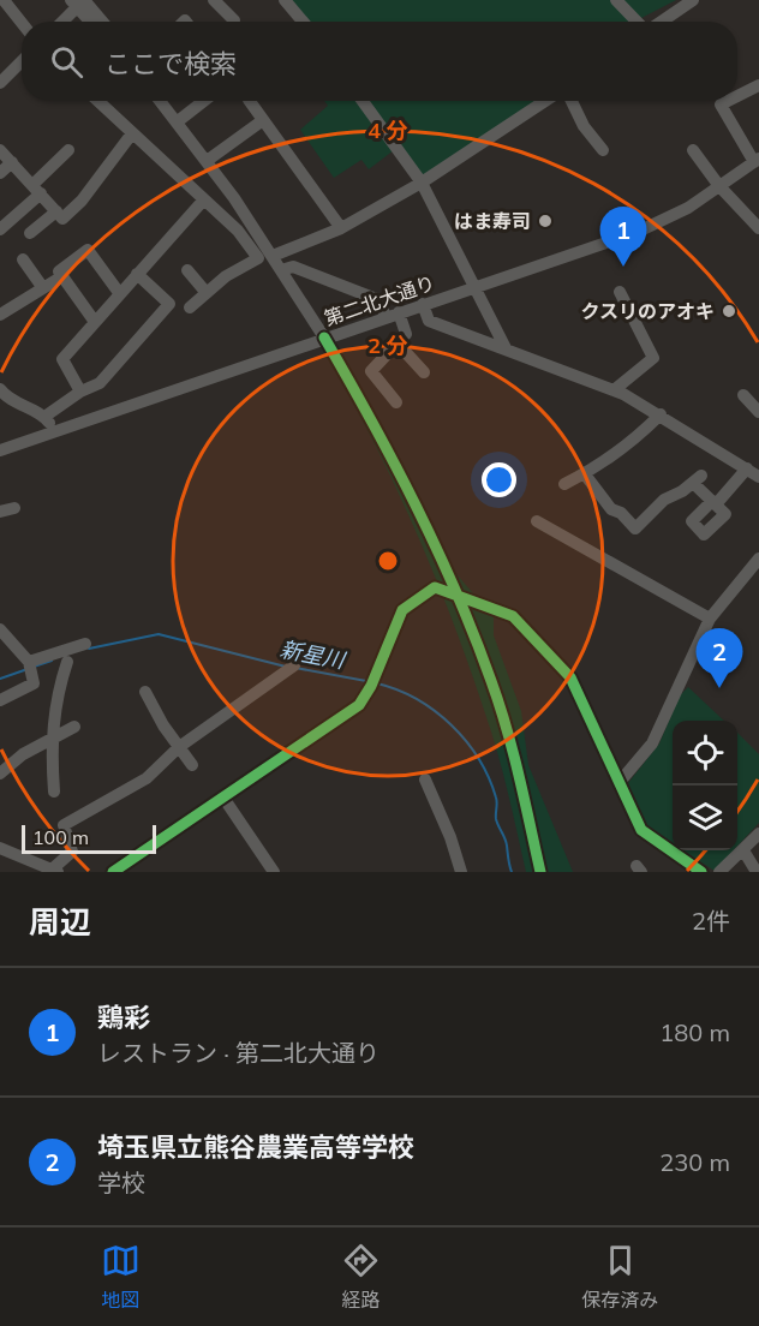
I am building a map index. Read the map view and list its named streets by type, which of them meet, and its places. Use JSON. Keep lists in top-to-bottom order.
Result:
{
  "streets": {
    "street": ["第二北大通り"]
  },
  "water": ["新星川"],
  "places": ["はま寿司", "クスリのアオキ"],
  "scale_bar": "100 m",
  "page": {
    "search": "ここで検索",
    "pins": ["1", "2"],
    "scale": "100 m",
    "heading": ["周辺", "2件"],
    "list": [
      {
        "mark": "1",
        "name": "鶏彩",
        "note": "レストラン · 第二北大通り",
        "value": "180 m"
      },
      {
        "mark": "2",
        "name": "埼玉県立熊谷農業高等学校",
        "note": "学校",
        "value": "230 m"
      }
    ],
    "nav": ["地図", "経路", "保存済み"]
  },
  "rings": ["4 分", "2 分"]
}
